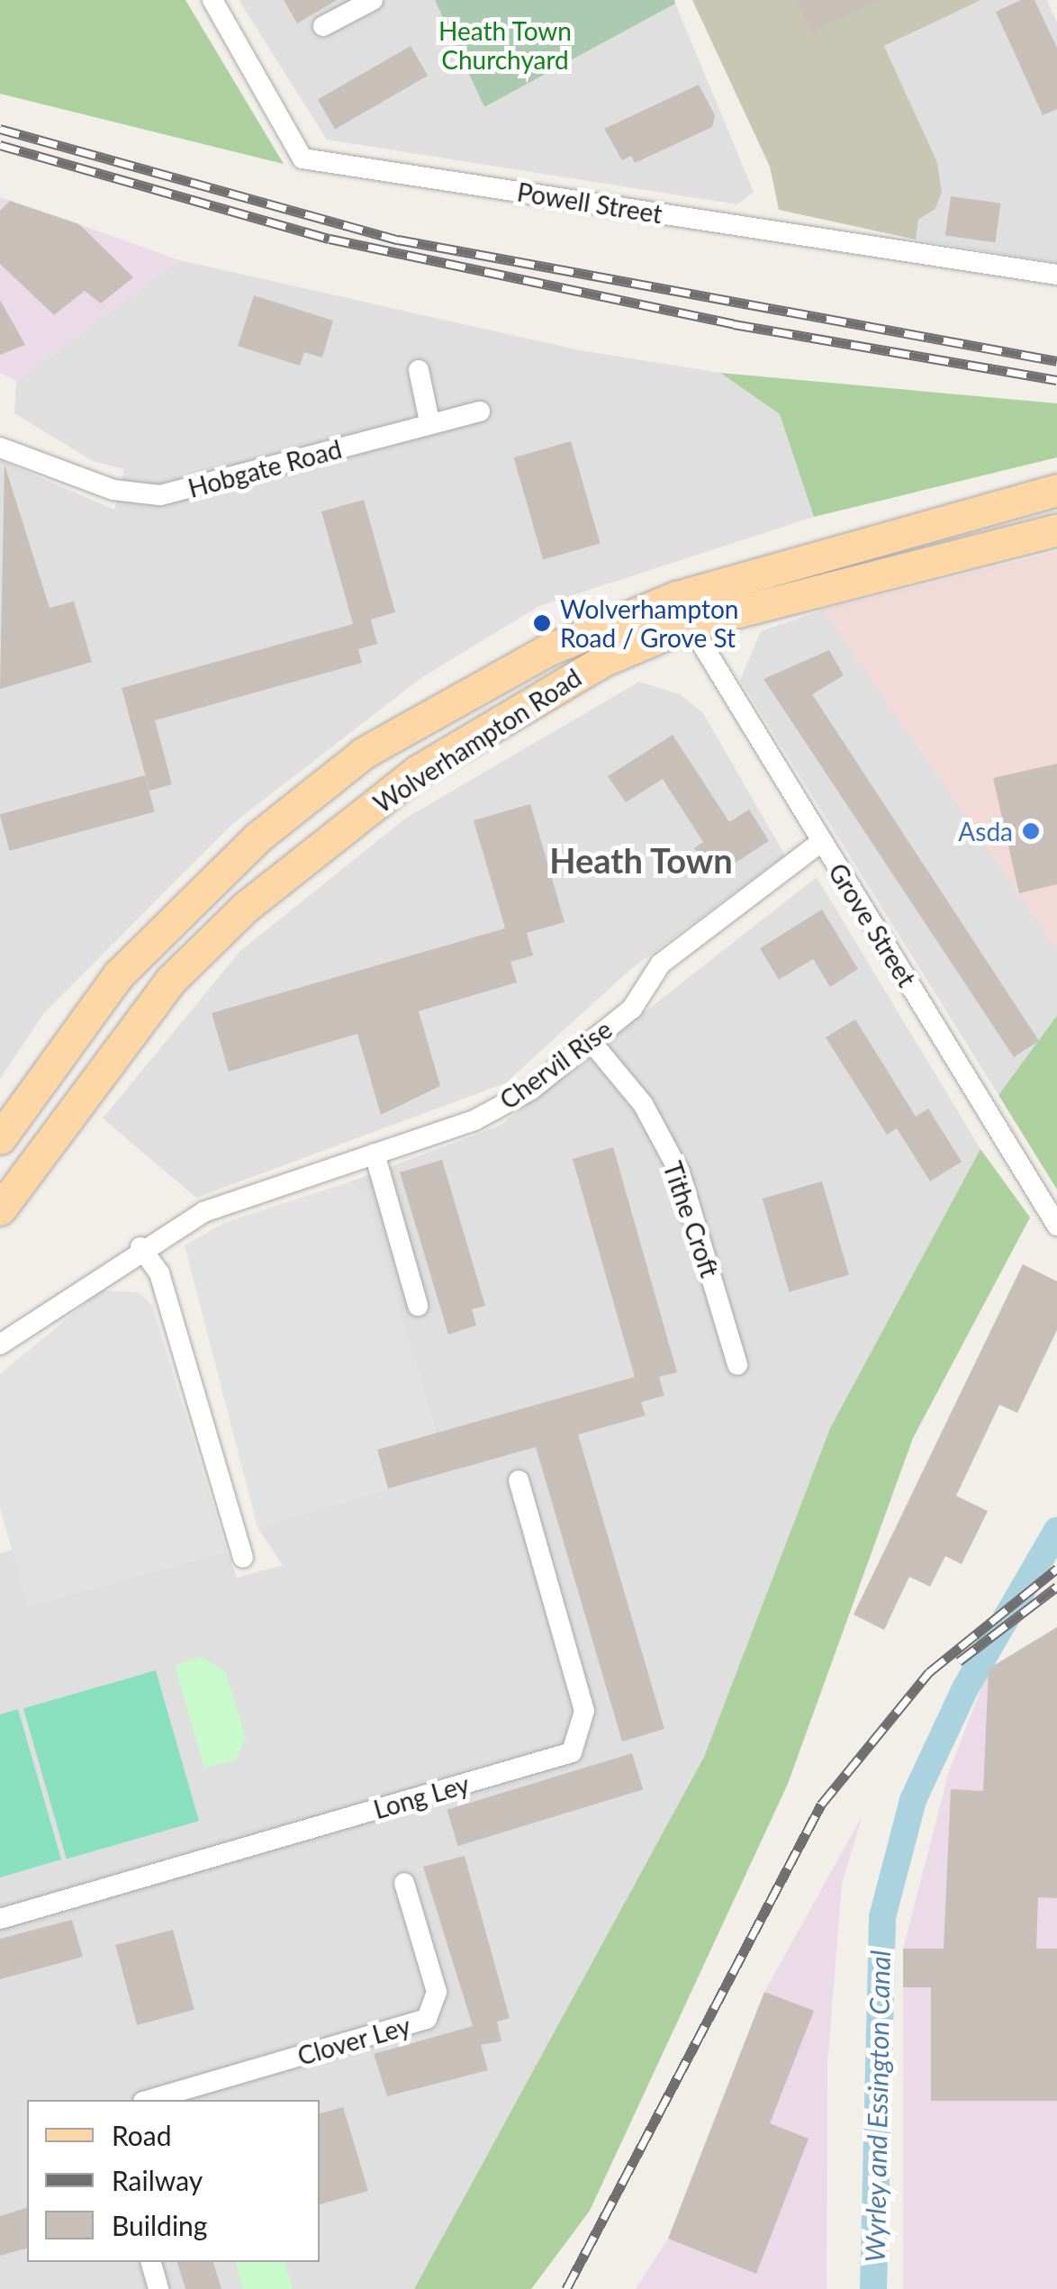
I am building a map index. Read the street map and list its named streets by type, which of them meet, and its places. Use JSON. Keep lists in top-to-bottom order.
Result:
{
  "streets": {
    "main road": ["Wolverhampton Road"],
    "street": [
      "Powell Street",
      "Hobgate Road",
      "Grove Street",
      "Chervil Rise",
      "Tithe Croft",
      "Long Ley",
      "Clover Ley"
    ]
  },
  "crossings": [
    ["Wolverhampton Road", "Grove Street"],
    ["Grove Street", "Chervil Rise"],
    ["Chervil Rise", "Tithe Croft"]
  ],
  "districts": ["Heath Town"],
  "water": ["Wyrley and Essington Canal"],
  "parks": ["Heath Town Churchyard"],
  "places": ["Wolverhampton Road / Grove St", "Asda"],
  "legend": ["Road", "Railway", "Building"]
}
